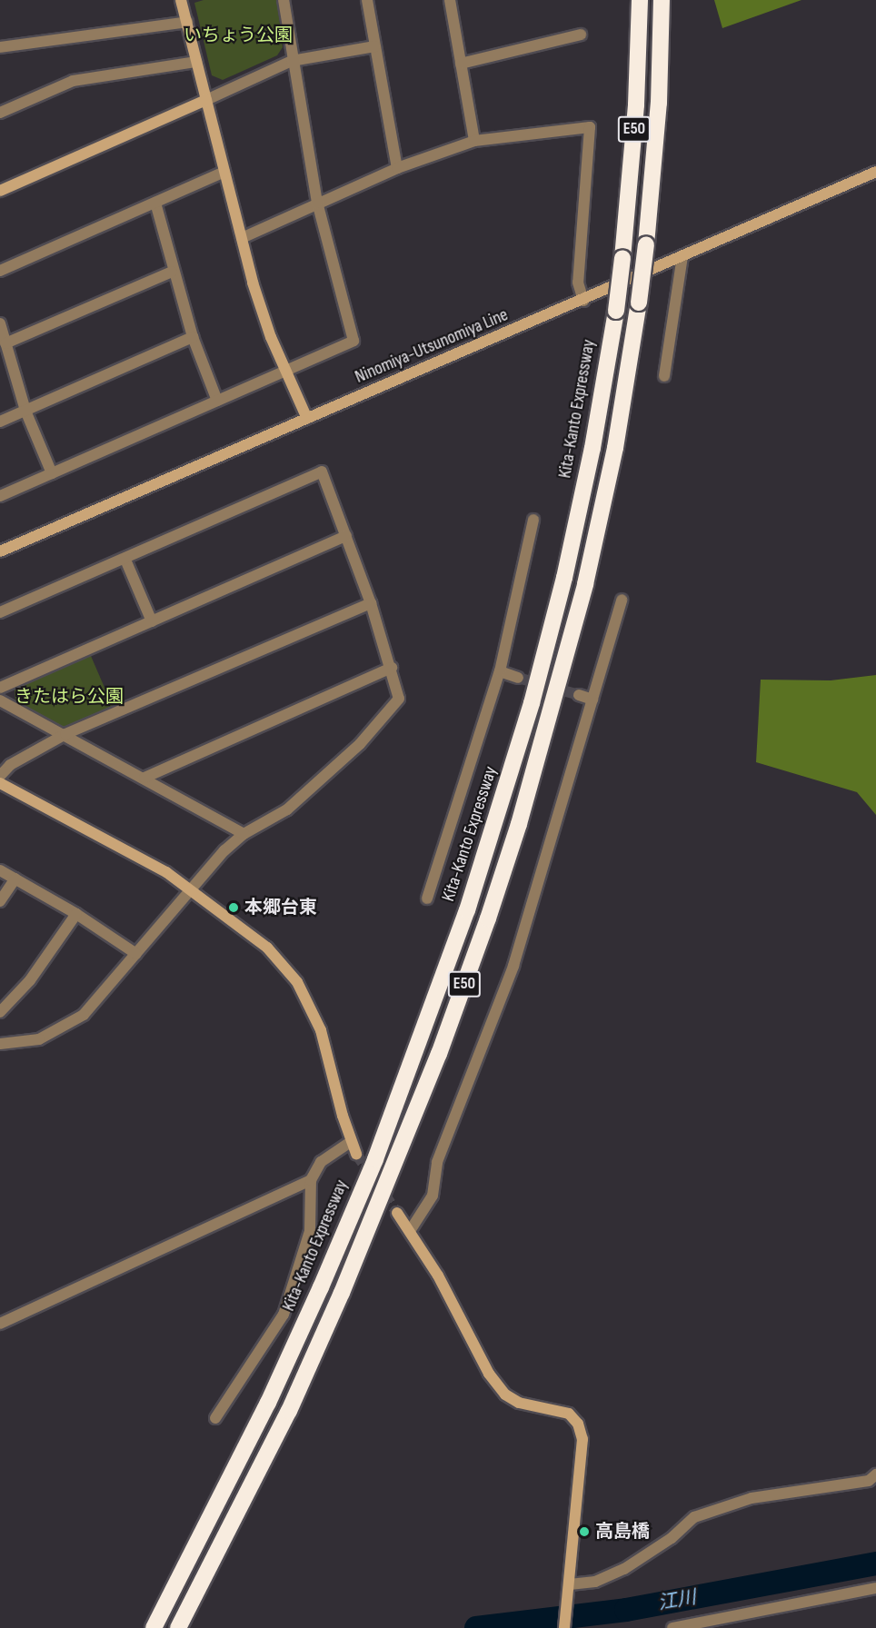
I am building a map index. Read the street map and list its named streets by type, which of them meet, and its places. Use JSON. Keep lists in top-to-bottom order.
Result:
{
  "streets": {
    "highway": ["E50", "Kita-Kanto Expressway"],
    "street": ["Ninomiya-Utsunomiya Line"]
  },
  "water": ["江川"],
  "parks": ["いちょう公園", "きたはら公園"],
  "places": ["本郷台東", "高島橋"]
}
